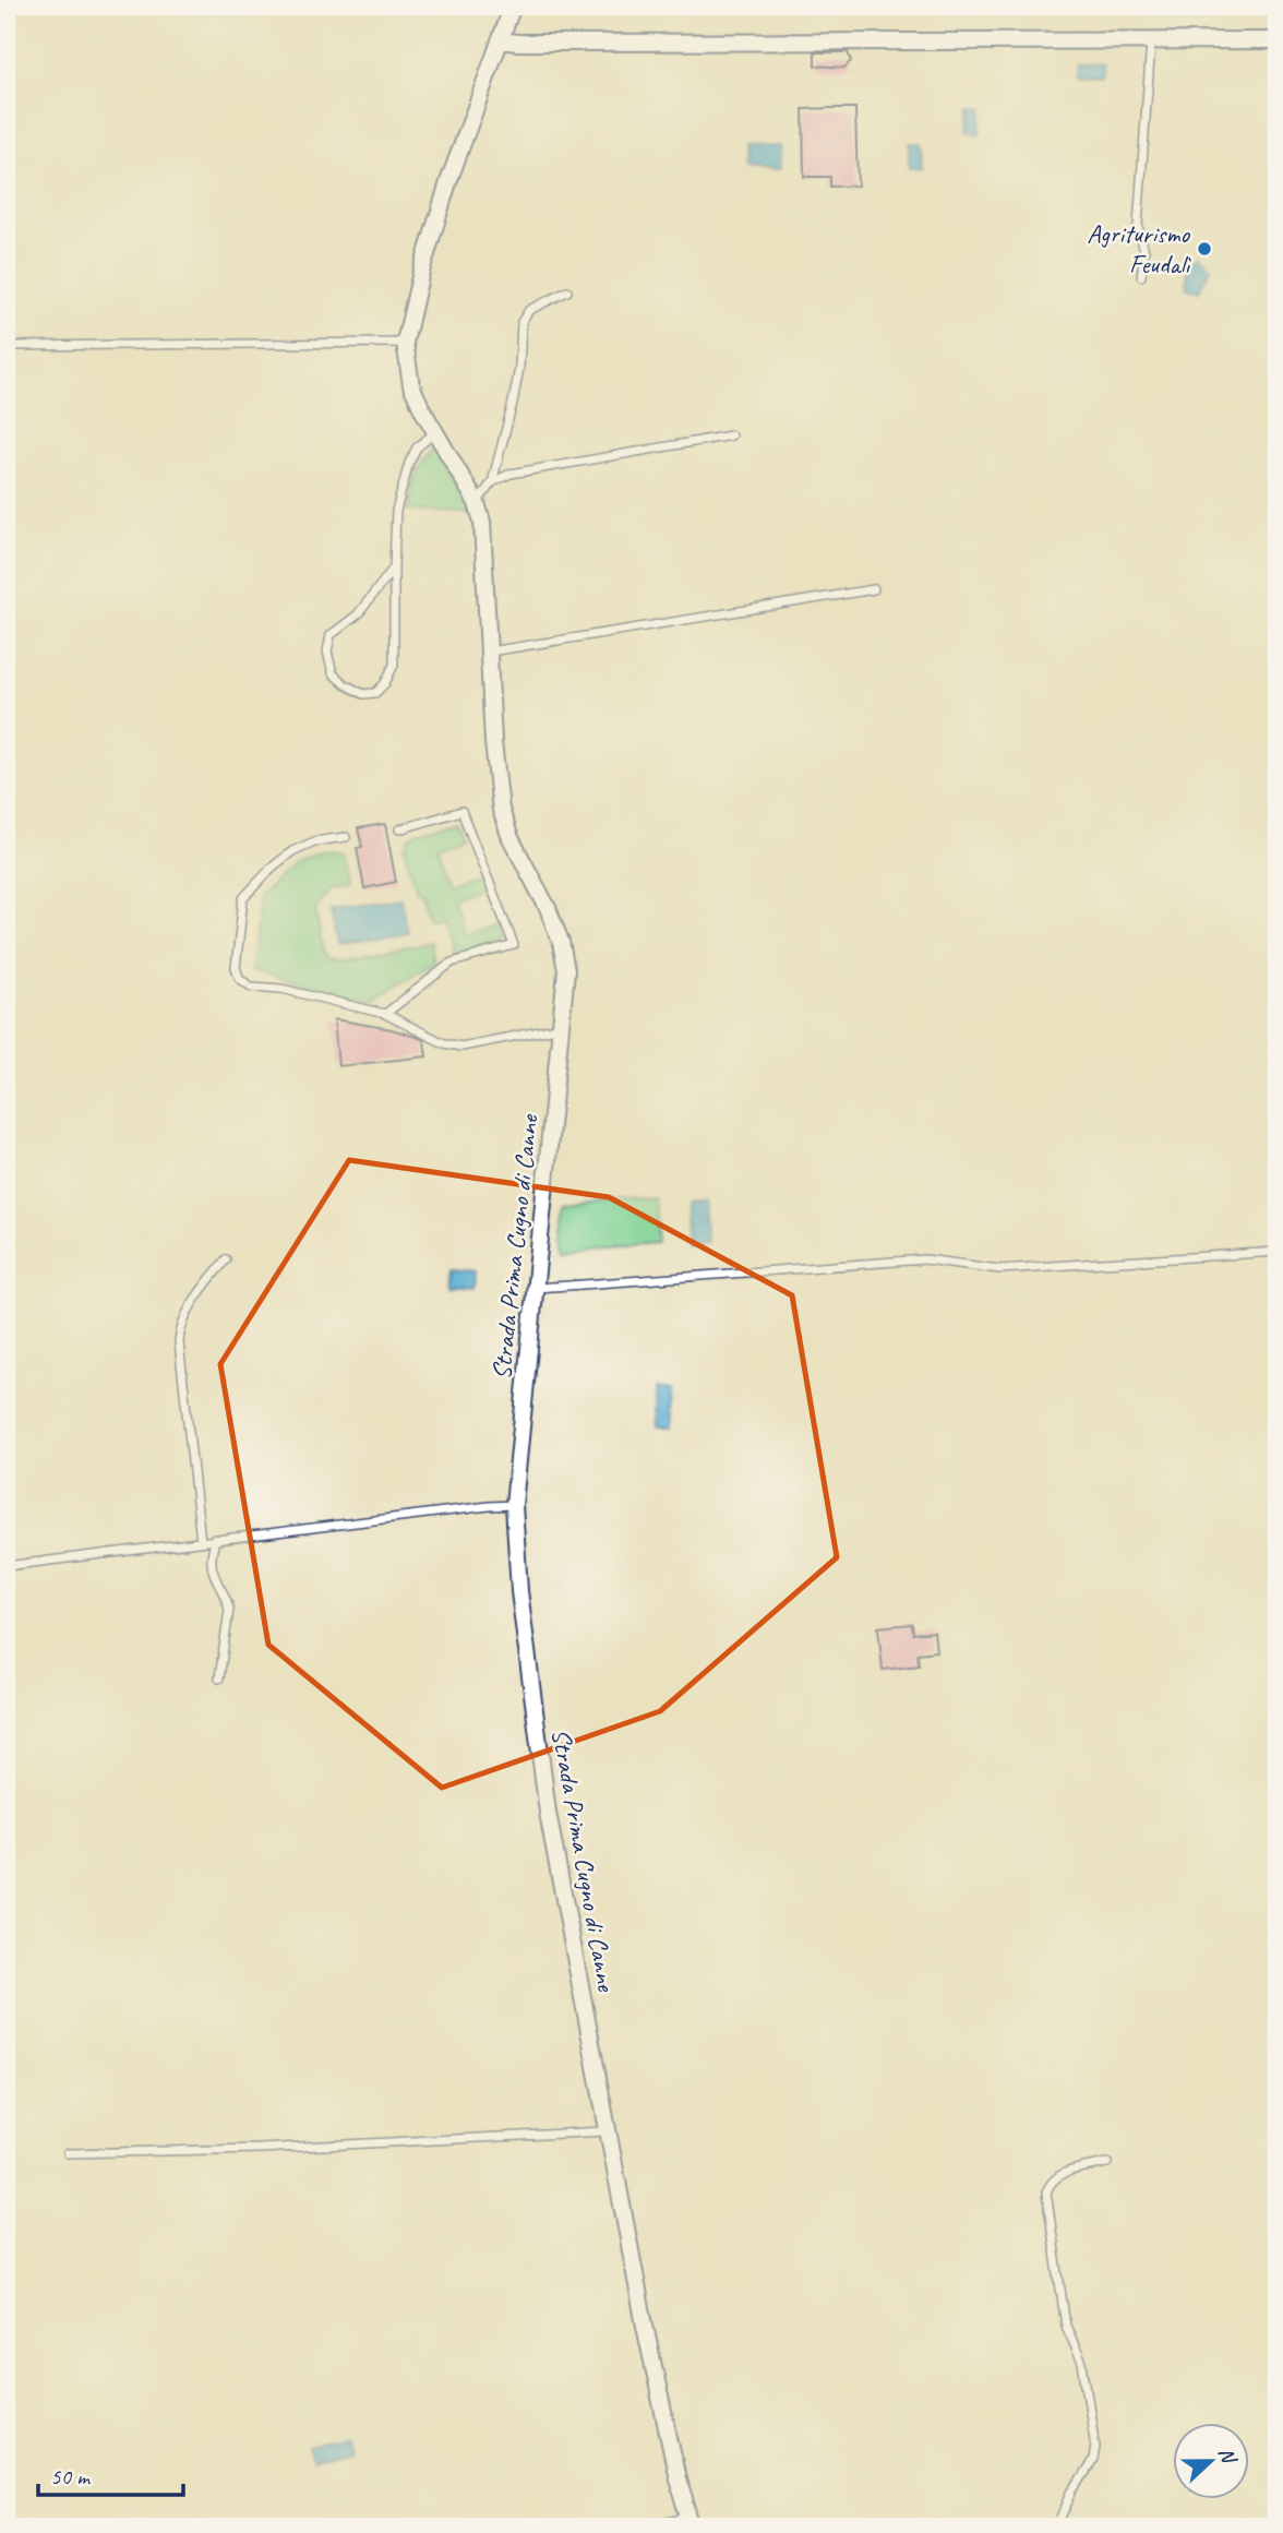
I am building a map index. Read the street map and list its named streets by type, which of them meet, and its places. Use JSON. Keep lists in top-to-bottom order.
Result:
{
  "streets": {
    "street": ["Strada Prima Cugno di Canne"]
  },
  "places": ["Agriturismo Feudalì"],
  "scale_bar": "50 m",
  "north": "right"
}
